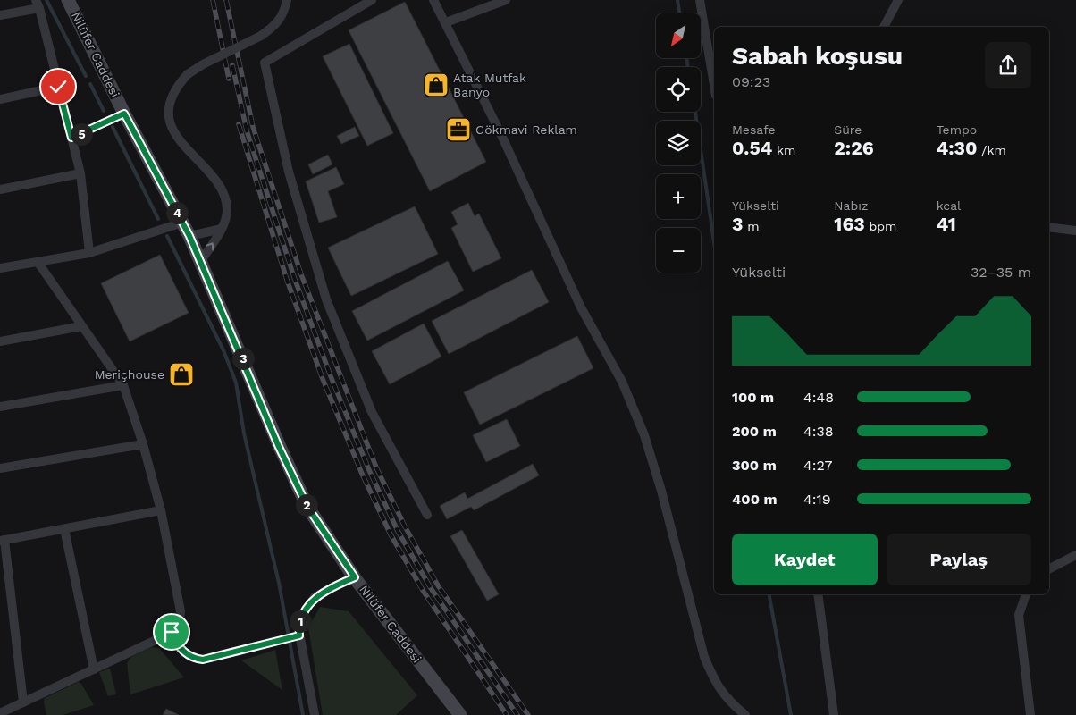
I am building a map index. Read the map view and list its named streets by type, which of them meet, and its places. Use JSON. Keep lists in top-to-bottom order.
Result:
{
  "streets": {
    "main road": ["Nilüfer Caddesi"]
  },
  "places": {
    "shop": ["Atak Mutfak Banyo", "Meriçhouse"],
    "office": ["Gökmavi Reklam"]
  },
  "north": "bottom left",
  "page": {
    "map_buttons": ["+", "−"],
    "heading": ["Sabah koşusu", "09:23"],
    "stats": [
      ["Mesafe", "0.54 km"],
      ["Süre", "2:26"],
      ["Tempo", "4:30 /km"],
      ["Yükselti", "3 m"],
      ["Nabız", "163 bpm"],
      ["kcal", "41"]
    ],
    "pins": [
      "5",
      "4",
      "3",
      "2",
      "1"
    ],
    "chart": ["Yükselti", "32–35 m"],
    "list": [
      {
        "name": "100 m",
        "note": "4:48"
      },
      {
        "name": "200 m",
        "note": "4:38"
      },
      {
        "name": "300 m",
        "note": "4:27"
      },
      {
        "name": "400 m",
        "note": "4:19"
      }
    ],
    "buttons": ["Kaydet", "Paylaş"]
  }
}
